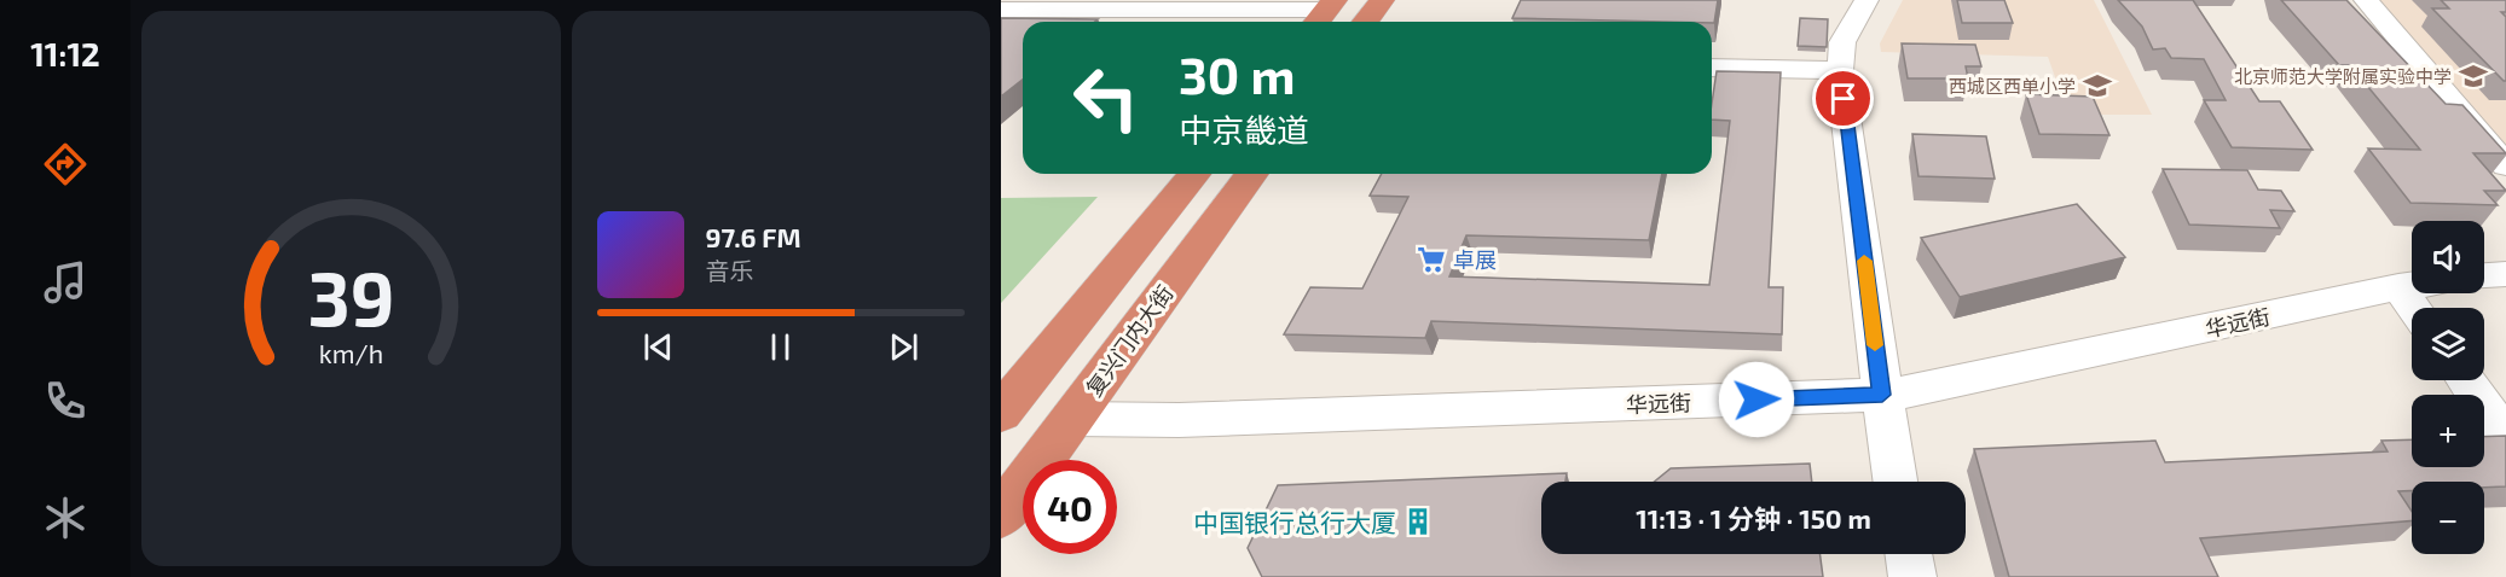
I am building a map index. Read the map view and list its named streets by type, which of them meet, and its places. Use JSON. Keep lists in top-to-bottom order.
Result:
{
  "streets": {
    "highway": ["复兴门内大街"],
    "street": ["华远街"]
  },
  "crossings": [
    ["华远街", "复兴门内大街"]
  ],
  "places": {
    "school or university": ["北京师范大学附属实验中学", "西城区西单小学"],
    "supermarket": ["卓展"],
    "building": ["中国银行总行大厦"]
  },
  "page": {
    "tabs": "11:12",
    "turn": ["30 m", "中京畿道"],
    "song": ["97.6 FM", "音乐"],
    "map_buttons": ["+", "−"],
    "limit": "40",
    "trip": "11:13 · 1 分钟 · 150 m",
    "gauge": ["39", "km/h"]
  }
}
